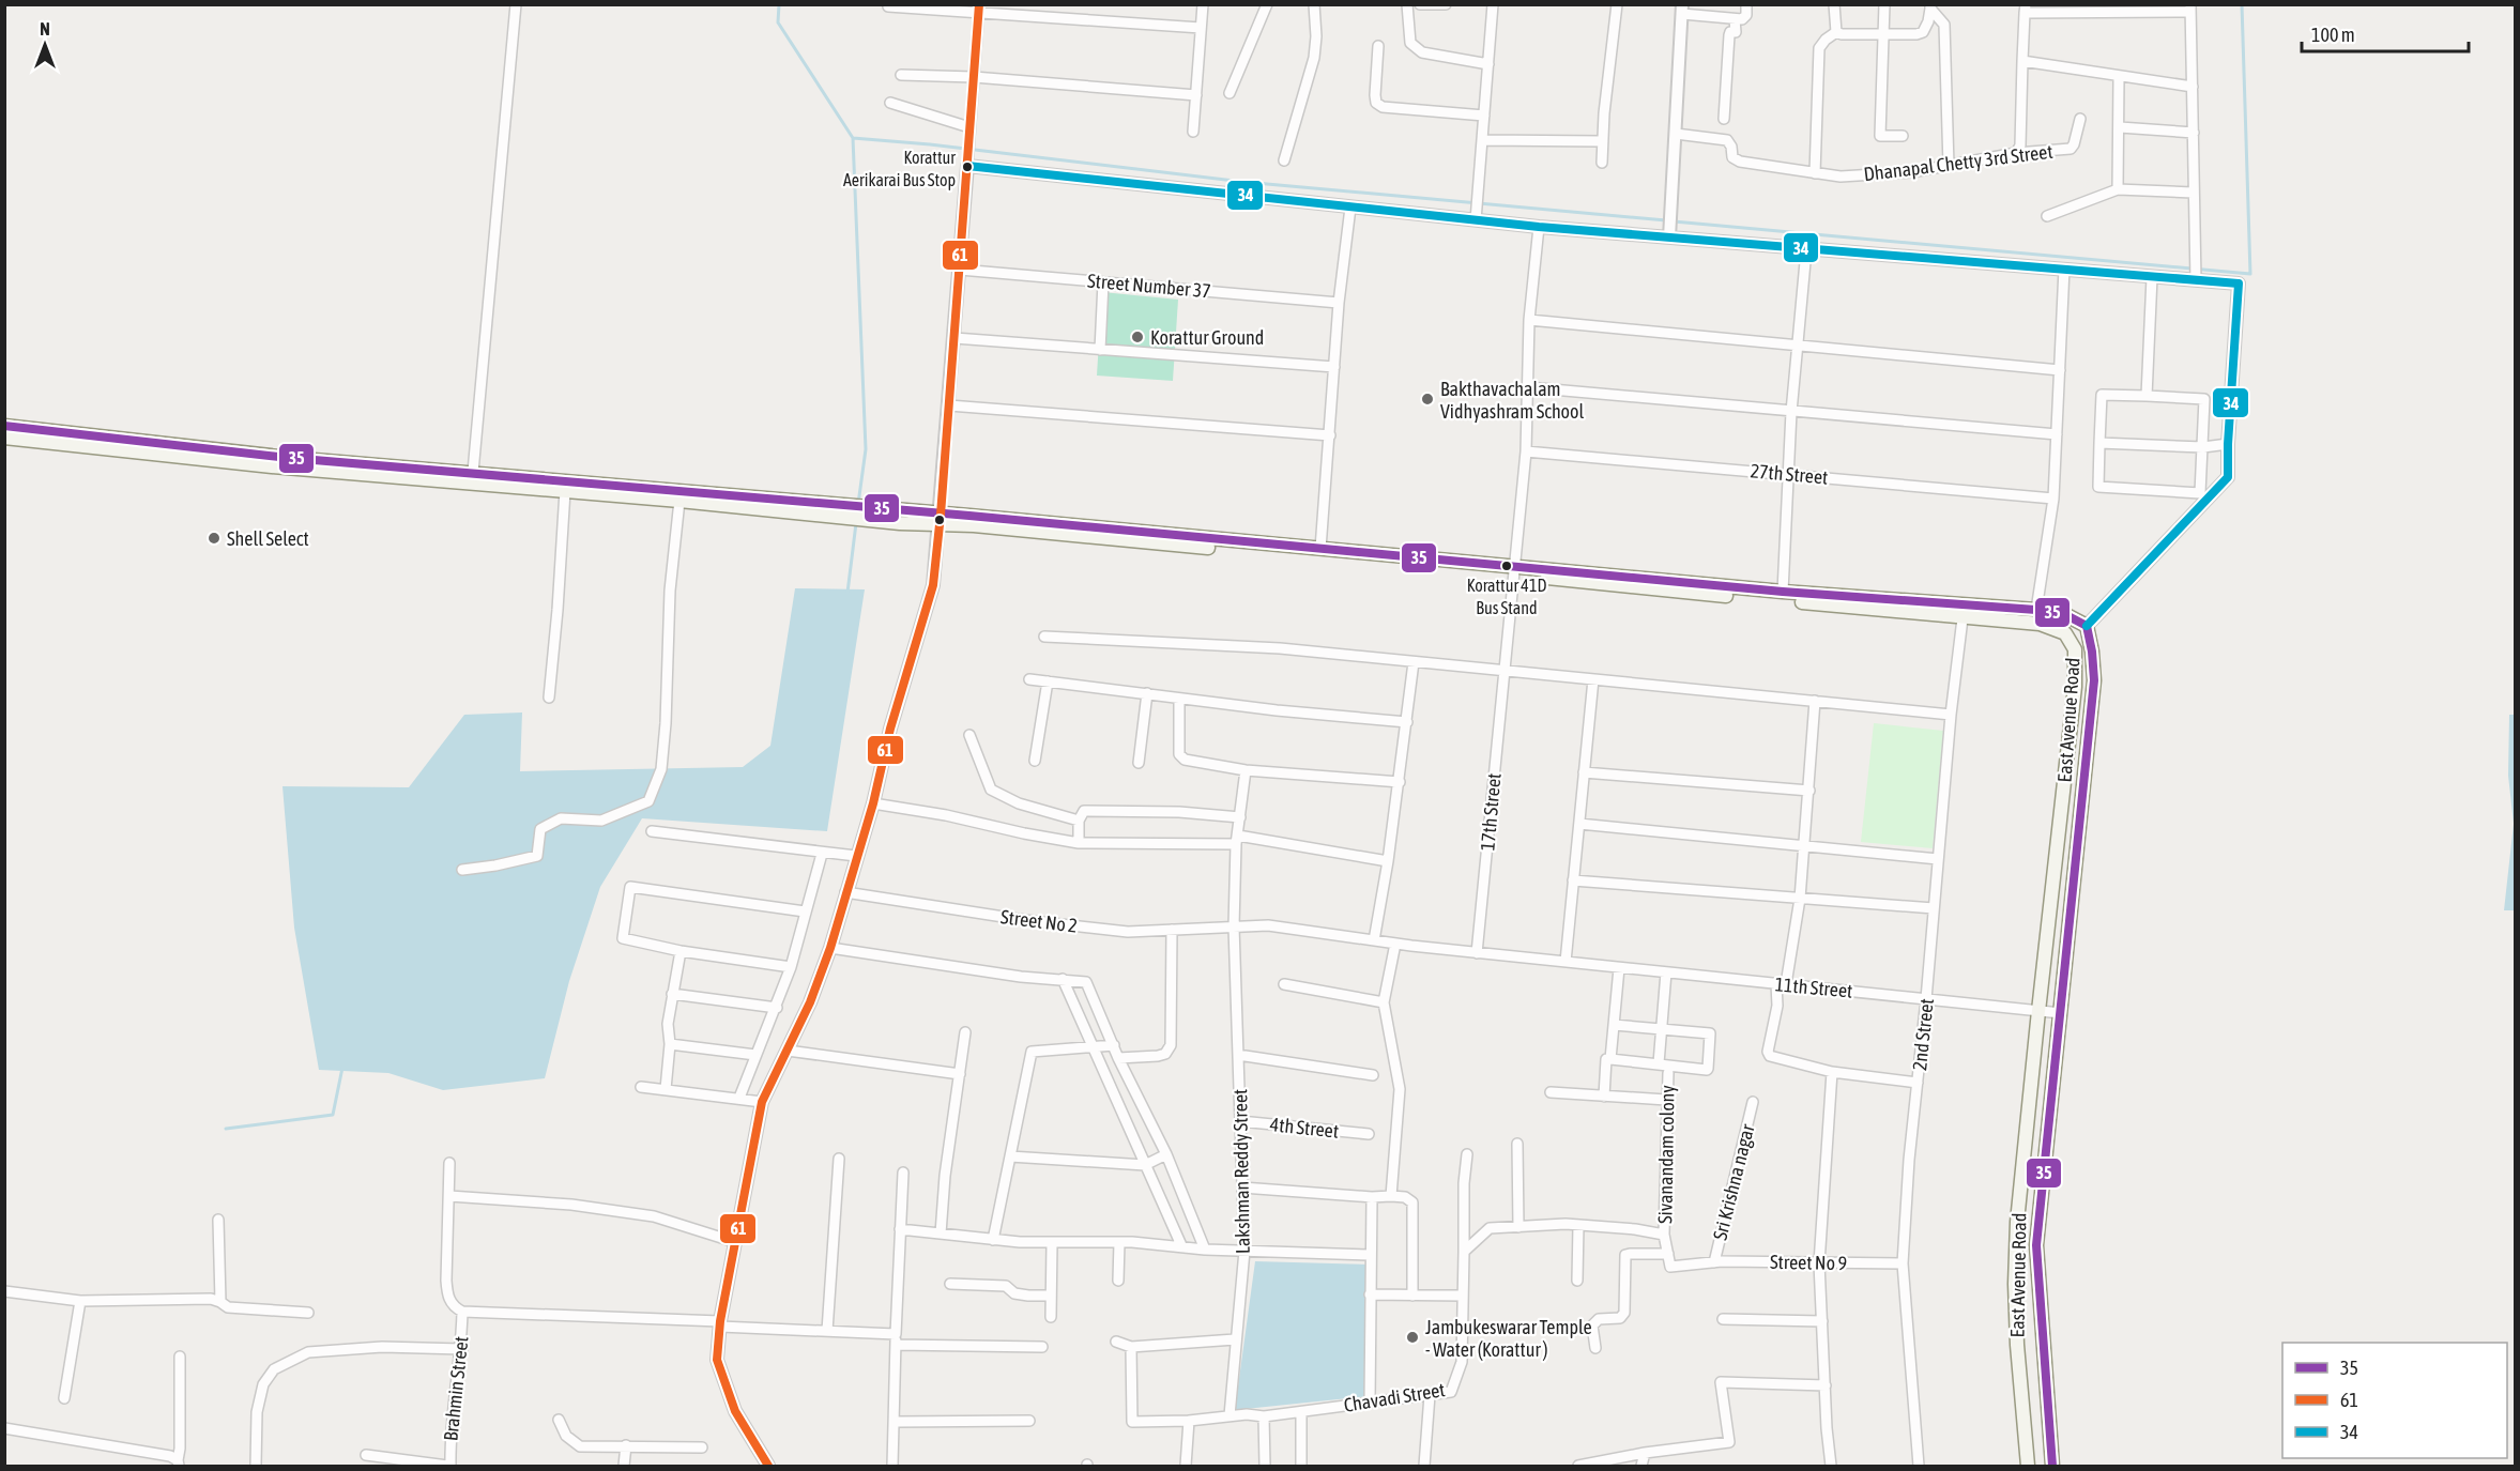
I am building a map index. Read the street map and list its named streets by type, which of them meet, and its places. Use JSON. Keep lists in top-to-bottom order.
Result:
{
  "streets": {
    "main road": ["East Avenue Road"],
    "street": [
      "Dhanapal Chetty 3rd Street",
      "Street Number 37",
      "27th Street",
      "17th Street",
      "Street No 2",
      "11th Street",
      "2nd Street",
      "4th Street",
      "Sivanandam colony",
      "Lakshman Reddy Street",
      "Sri Krishna nagar",
      "Street No 9",
      "Brahmin Street",
      "Chavadi Street"
    ]
  },
  "crossings": [
    ["27th Street", "17th Street"],
    ["East Avenue Road", "17th Street"],
    ["East Avenue Road", "11th Street"],
    ["East Avenue Road", "2nd Street"],
    ["17th Street", "11th Street"],
    ["Street No 2", "11th Street"],
    ["Street No 2", "Lakshman Reddy Street"],
    ["11th Street", "2nd Street"],
    ["2nd Street", "Street No 9"],
    ["4th Street", "Lakshman Reddy Street"],
    ["Sivanandam colony", "Street No 9"],
    ["Lakshman Reddy Street", "Chavadi Street"],
    ["Sri Krishna nagar", "Street No 9"]
  ],
  "places": [
    "Korattur Aerikarai Bus Stop",
    "Korattur Ground",
    "Bakthavachalam Vidhyashram School",
    "Shell Select",
    "Korattur 41D Bus Stand",
    "Jambukeswarar Temple - Water (Korattur )"
  ],
  "lines": ["transit line 61", "transit line 34", "transit line 35"],
  "legend": ["35", "61", "34"],
  "scale_bar": "100 m",
  "north": "top"
}
